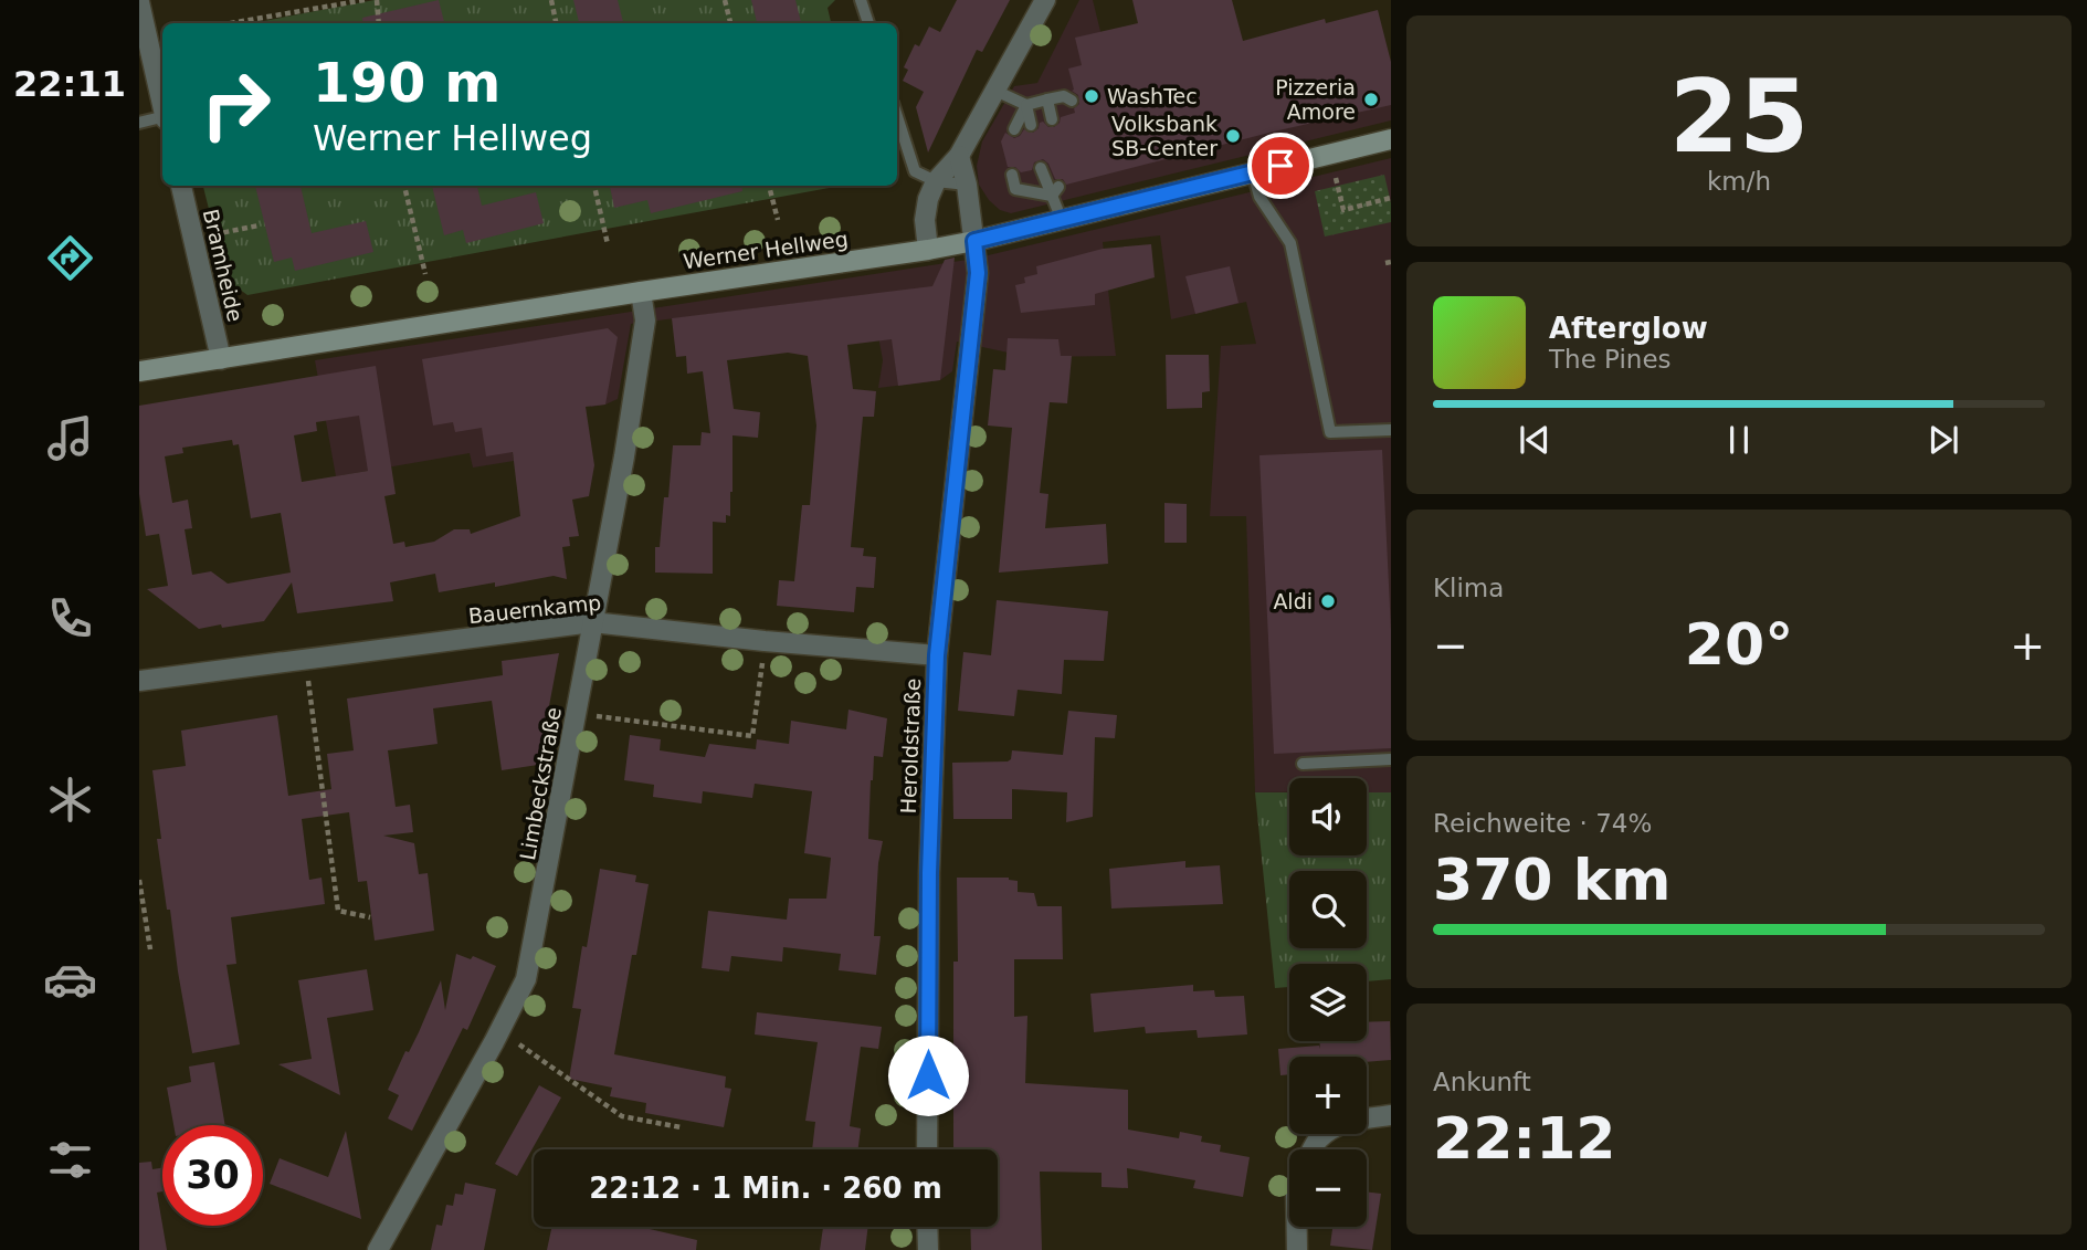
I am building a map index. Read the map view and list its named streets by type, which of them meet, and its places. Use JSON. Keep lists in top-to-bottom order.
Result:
{
  "streets": {
    "main road": ["Werner Hellweg"],
    "street": [
      "Bramheide",
      "Bauernkamp",
      "Heroldstraße",
      "Limbeckstraße"
    ]
  },
  "crossings": [
    ["Werner Hellweg", "Bramheide"],
    ["Werner Hellweg", "Heroldstraße"],
    ["Werner Hellweg", "Limbeckstraße"],
    ["Bauernkamp", "Heroldstraße"],
    ["Bauernkamp", "Limbeckstraße"]
  ],
  "places": [
    "WashTec",
    "Pizzeria Amore",
    "Volksbank SB-Center",
    "Aldi"
  ],
  "page": {
    "tabs": "22:11",
    "tile": [
      ["25", "km/h"],
      "Klima",
      ["Reichweite · 74%", "370 km"],
      ["Ankunft", "22:12"]
    ],
    "turn": ["190 m", "Werner Hellweg"],
    "song": ["Afterglow", "The Pines"],
    "heat": ["−", "20°", "+"],
    "map_buttons": ["+", "−"],
    "limit": "30",
    "trip": "22:12 · 1 Min. · 260 m"
  }
}
